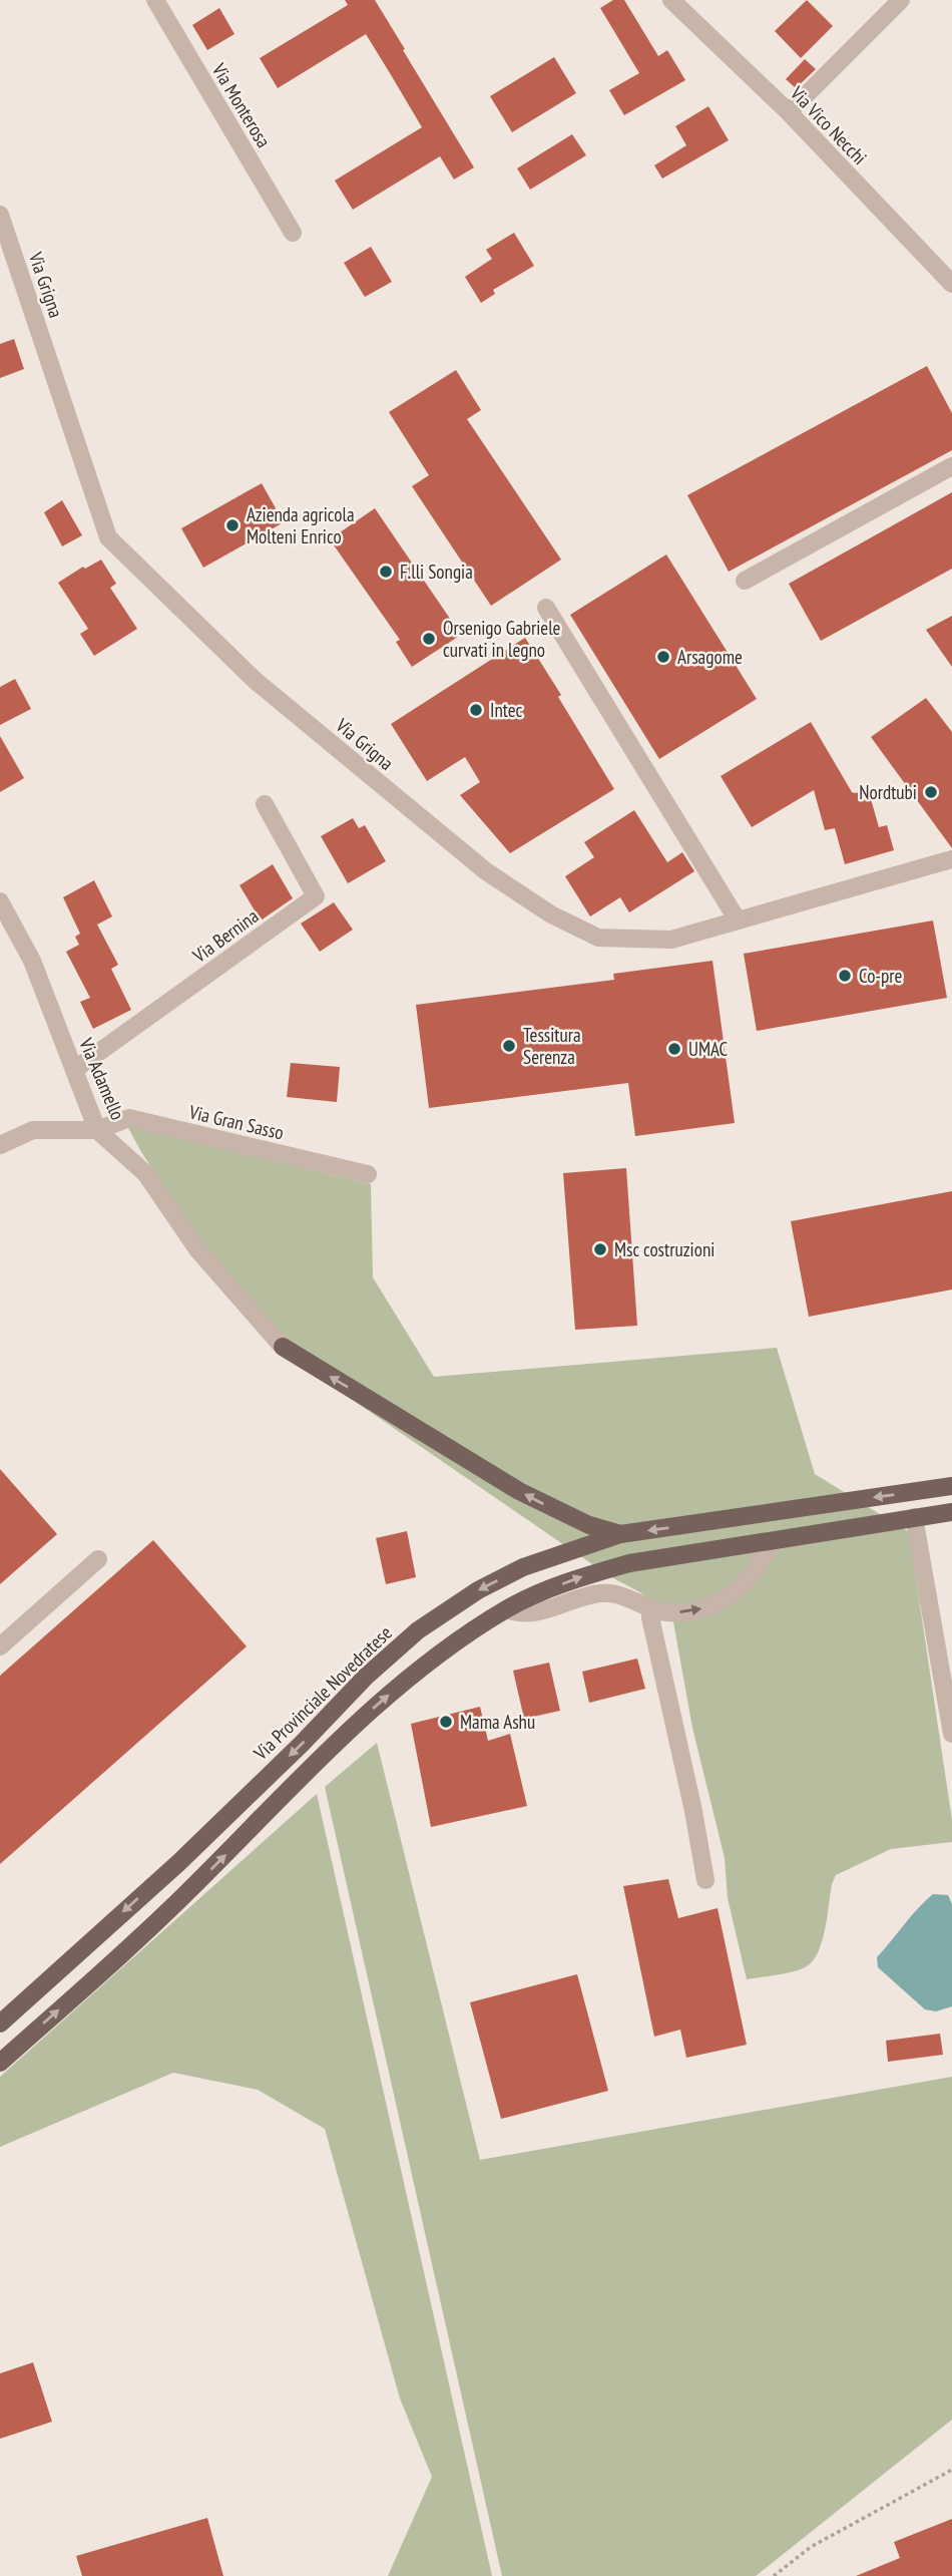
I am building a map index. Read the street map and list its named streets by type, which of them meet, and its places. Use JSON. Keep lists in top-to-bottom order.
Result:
{
  "streets": {
    "main road": ["Via Provinciale Novedratese"],
    "street": [
      "Via Monterosa",
      "Via Vico Necchi",
      "Via Grigna",
      "Via Bernina",
      "Via Adamello",
      "Via Gran Sasso"
    ]
  },
  "crossings": [
    ["Via Bernina", "Via Adamello"],
    ["Via Adamello", "Via Gran Sasso"]
  ],
  "places": [
    "Azienda agricola Molteni Enrico",
    "F.lli Songia",
    "Orsenigo Gabriele curvati in legno",
    "Arsagome",
    "Intec",
    "Nordtubi",
    "Co-pre",
    "Tessitura Serenza",
    "UMAC",
    "Msc costruzioni",
    "Mama Ashu"
  ]
}
